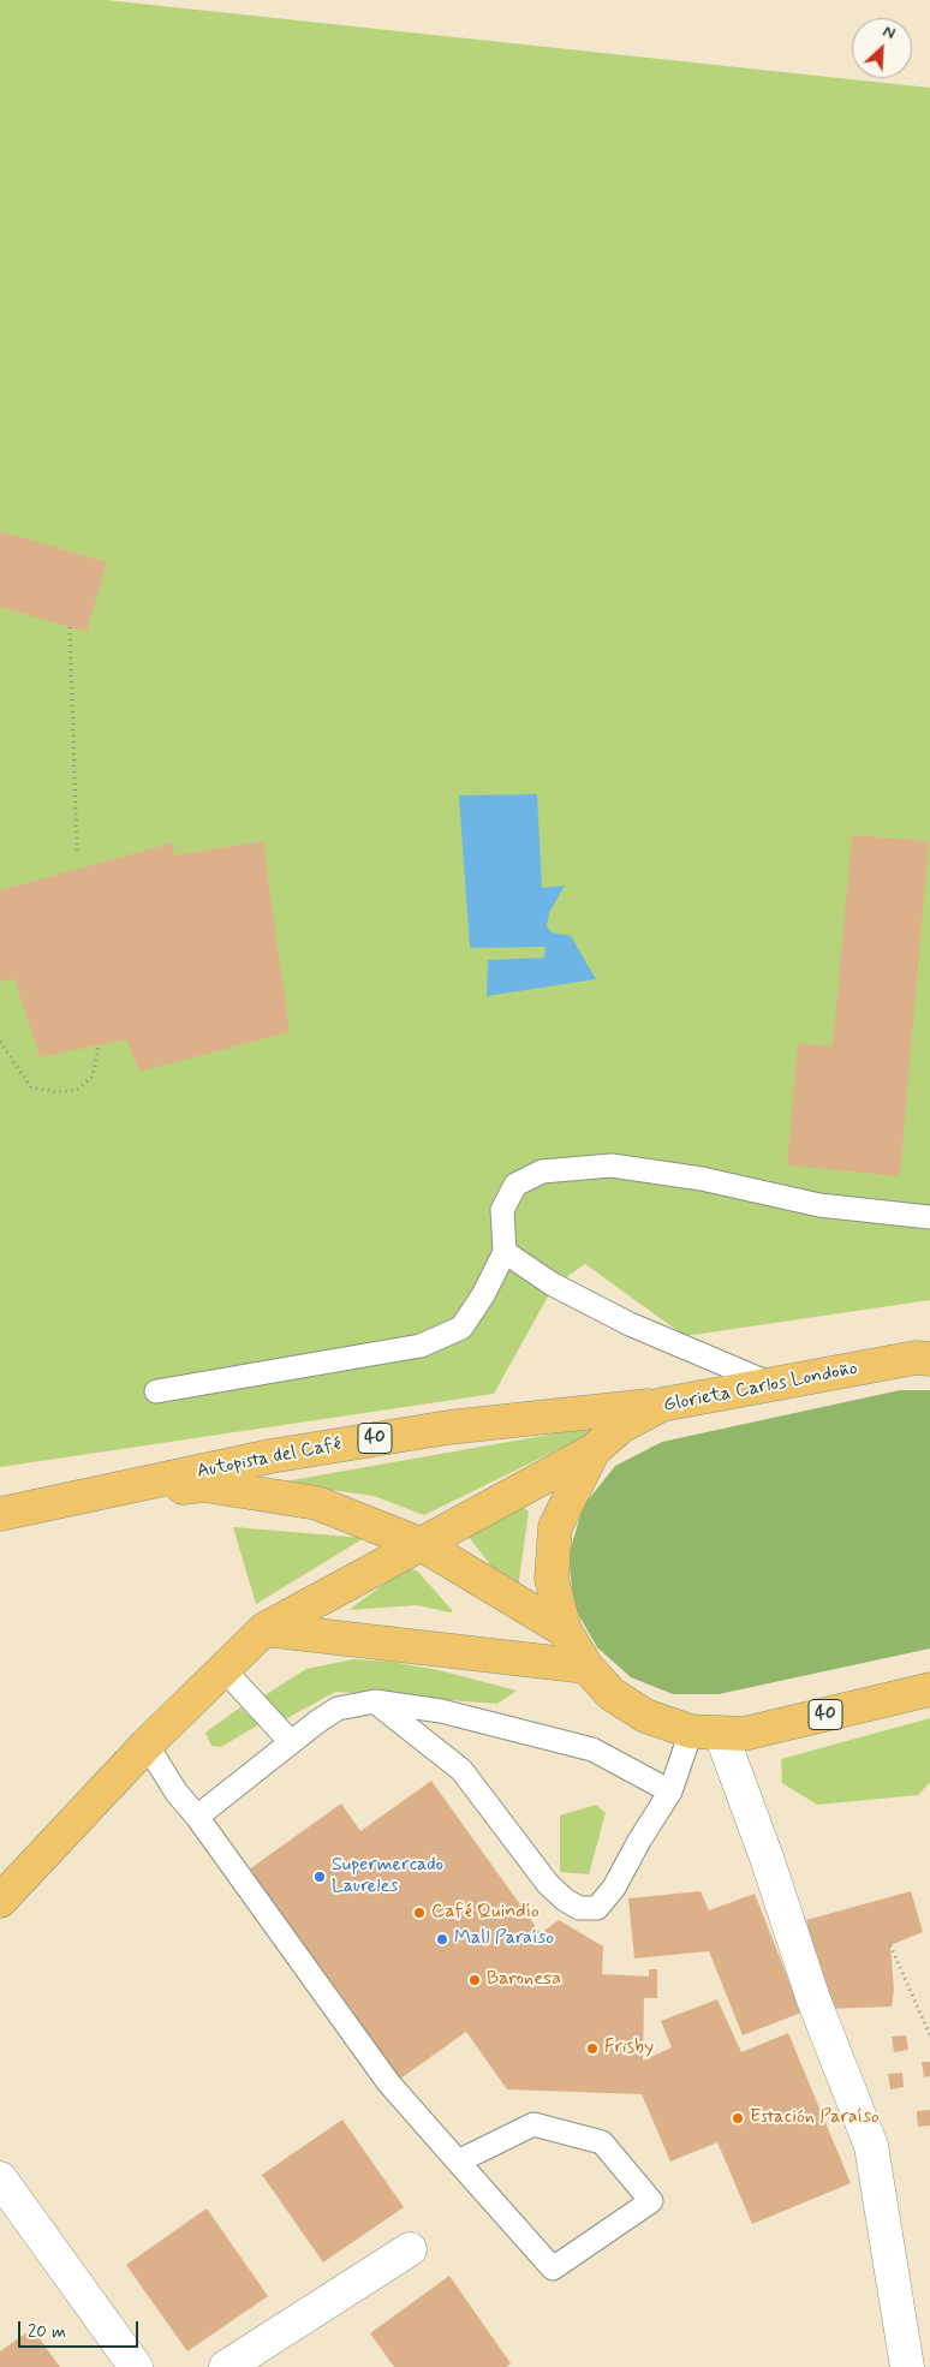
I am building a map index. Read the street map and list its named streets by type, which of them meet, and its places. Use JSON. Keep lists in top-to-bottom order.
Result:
{
  "streets": {
    "main road": ["Glorieta Carlos Londoño", "40", "Autopista del Café"]
  },
  "crossings": [
    ["Glorieta Carlos Londoño", "Autopista del Café"]
  ],
  "places": [
    "Supermercado Laureles",
    "Café Quindío",
    "Mall Paraíso",
    "Baronesa",
    "Frisby",
    "Estación Paraíso"
  ],
  "scale_bar": "20 m",
  "north": "top right"
}
